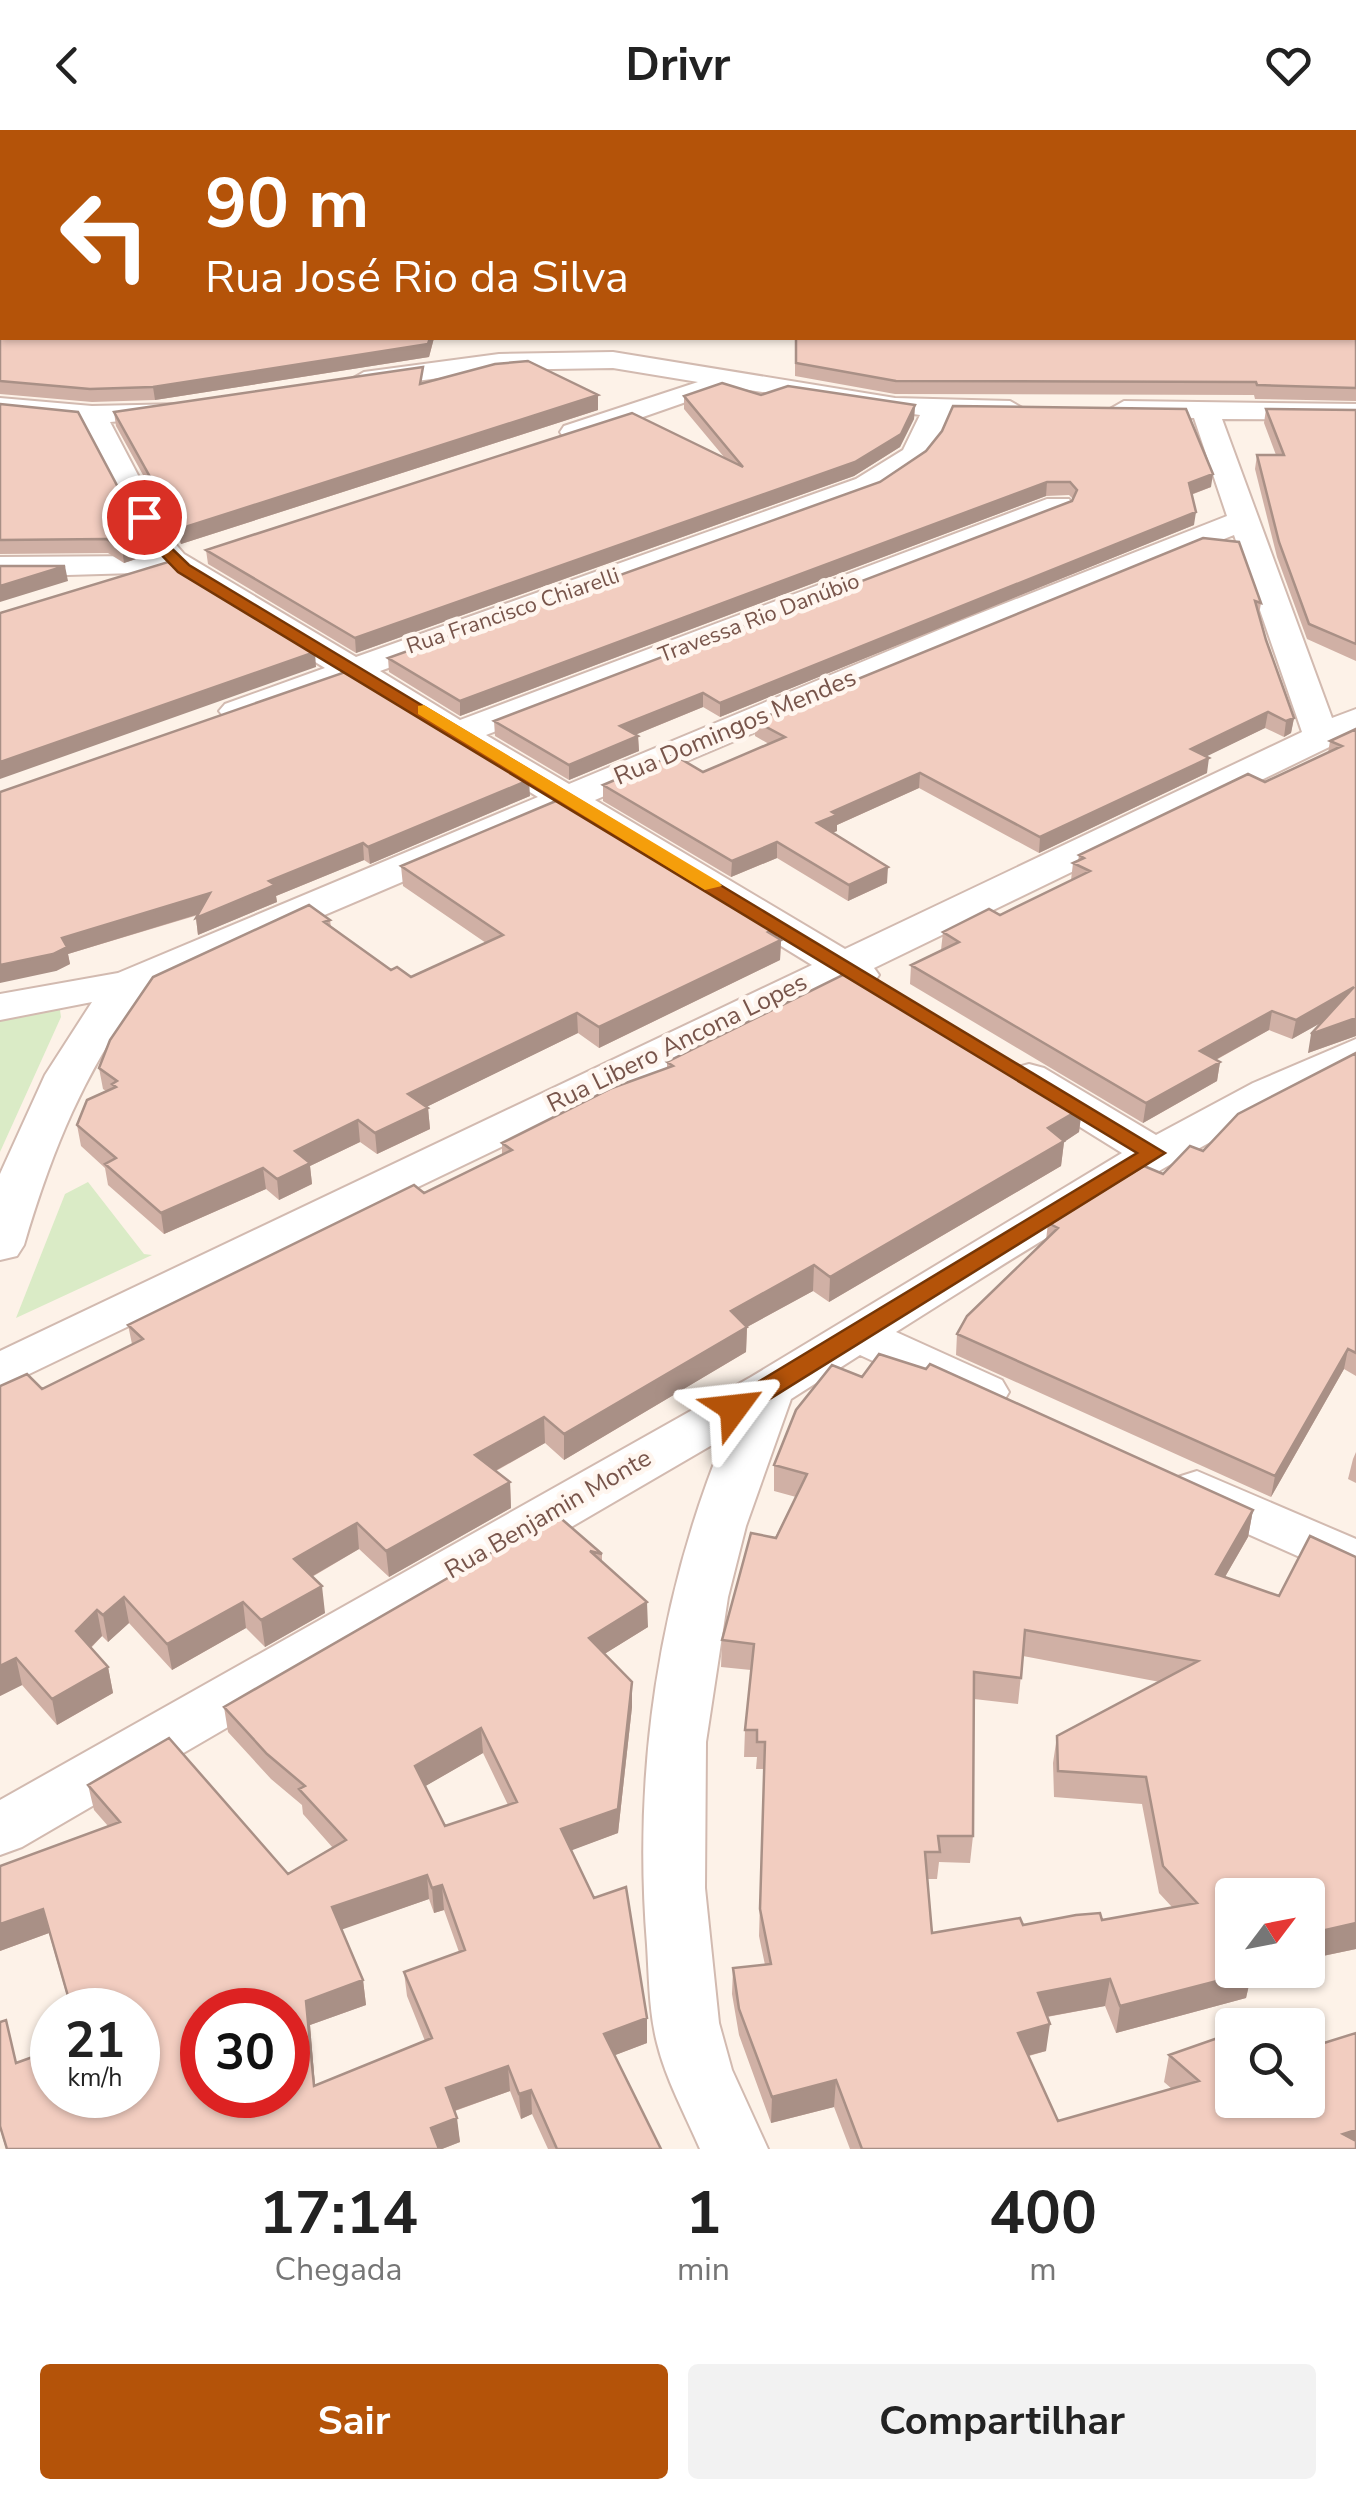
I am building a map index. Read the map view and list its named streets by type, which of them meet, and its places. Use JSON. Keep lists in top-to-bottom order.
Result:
{
  "streets": {
    "street": [
      "Rua Francisco Chiarelli",
      "Travessa Rio Danúbio",
      "Rua Domingos Mendes",
      "Rua Libero Ancona Lopes",
      "Rua Benjamin Monte"
    ]
  },
  "north": "top right",
  "page": {
    "header": "Drivr",
    "turn": ["90 m", "Rua José Rio da Silva"],
    "speed": "21 km/h",
    "limit": "30",
    "eta": [
      "17:14",
      "Chegada",
      "1",
      "min",
      "400",
      "m"
    ],
    "buttons": ["Sair", "Compartilhar"]
  }
}
